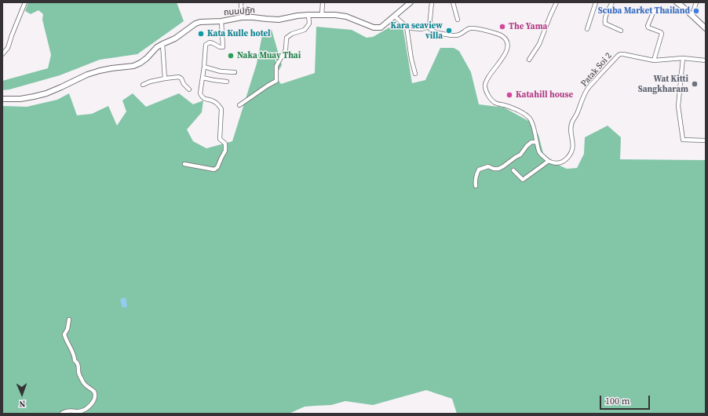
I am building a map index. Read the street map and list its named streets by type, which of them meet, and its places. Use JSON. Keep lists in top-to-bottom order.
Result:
{
  "streets": {
    "main road": ["ถนนปฏัก"],
    "street": ["Patak Soi 2"]
  },
  "places": [
    "Scuba Market Thailand",
    "The Yama",
    "Kara seaview villa",
    "Kata Kulle hotel",
    "Naka Muay Thai",
    "Wat Kitti Sangkharam",
    "Katahill house"
  ],
  "scale_bar": "100 m",
  "north": "bottom"
}
